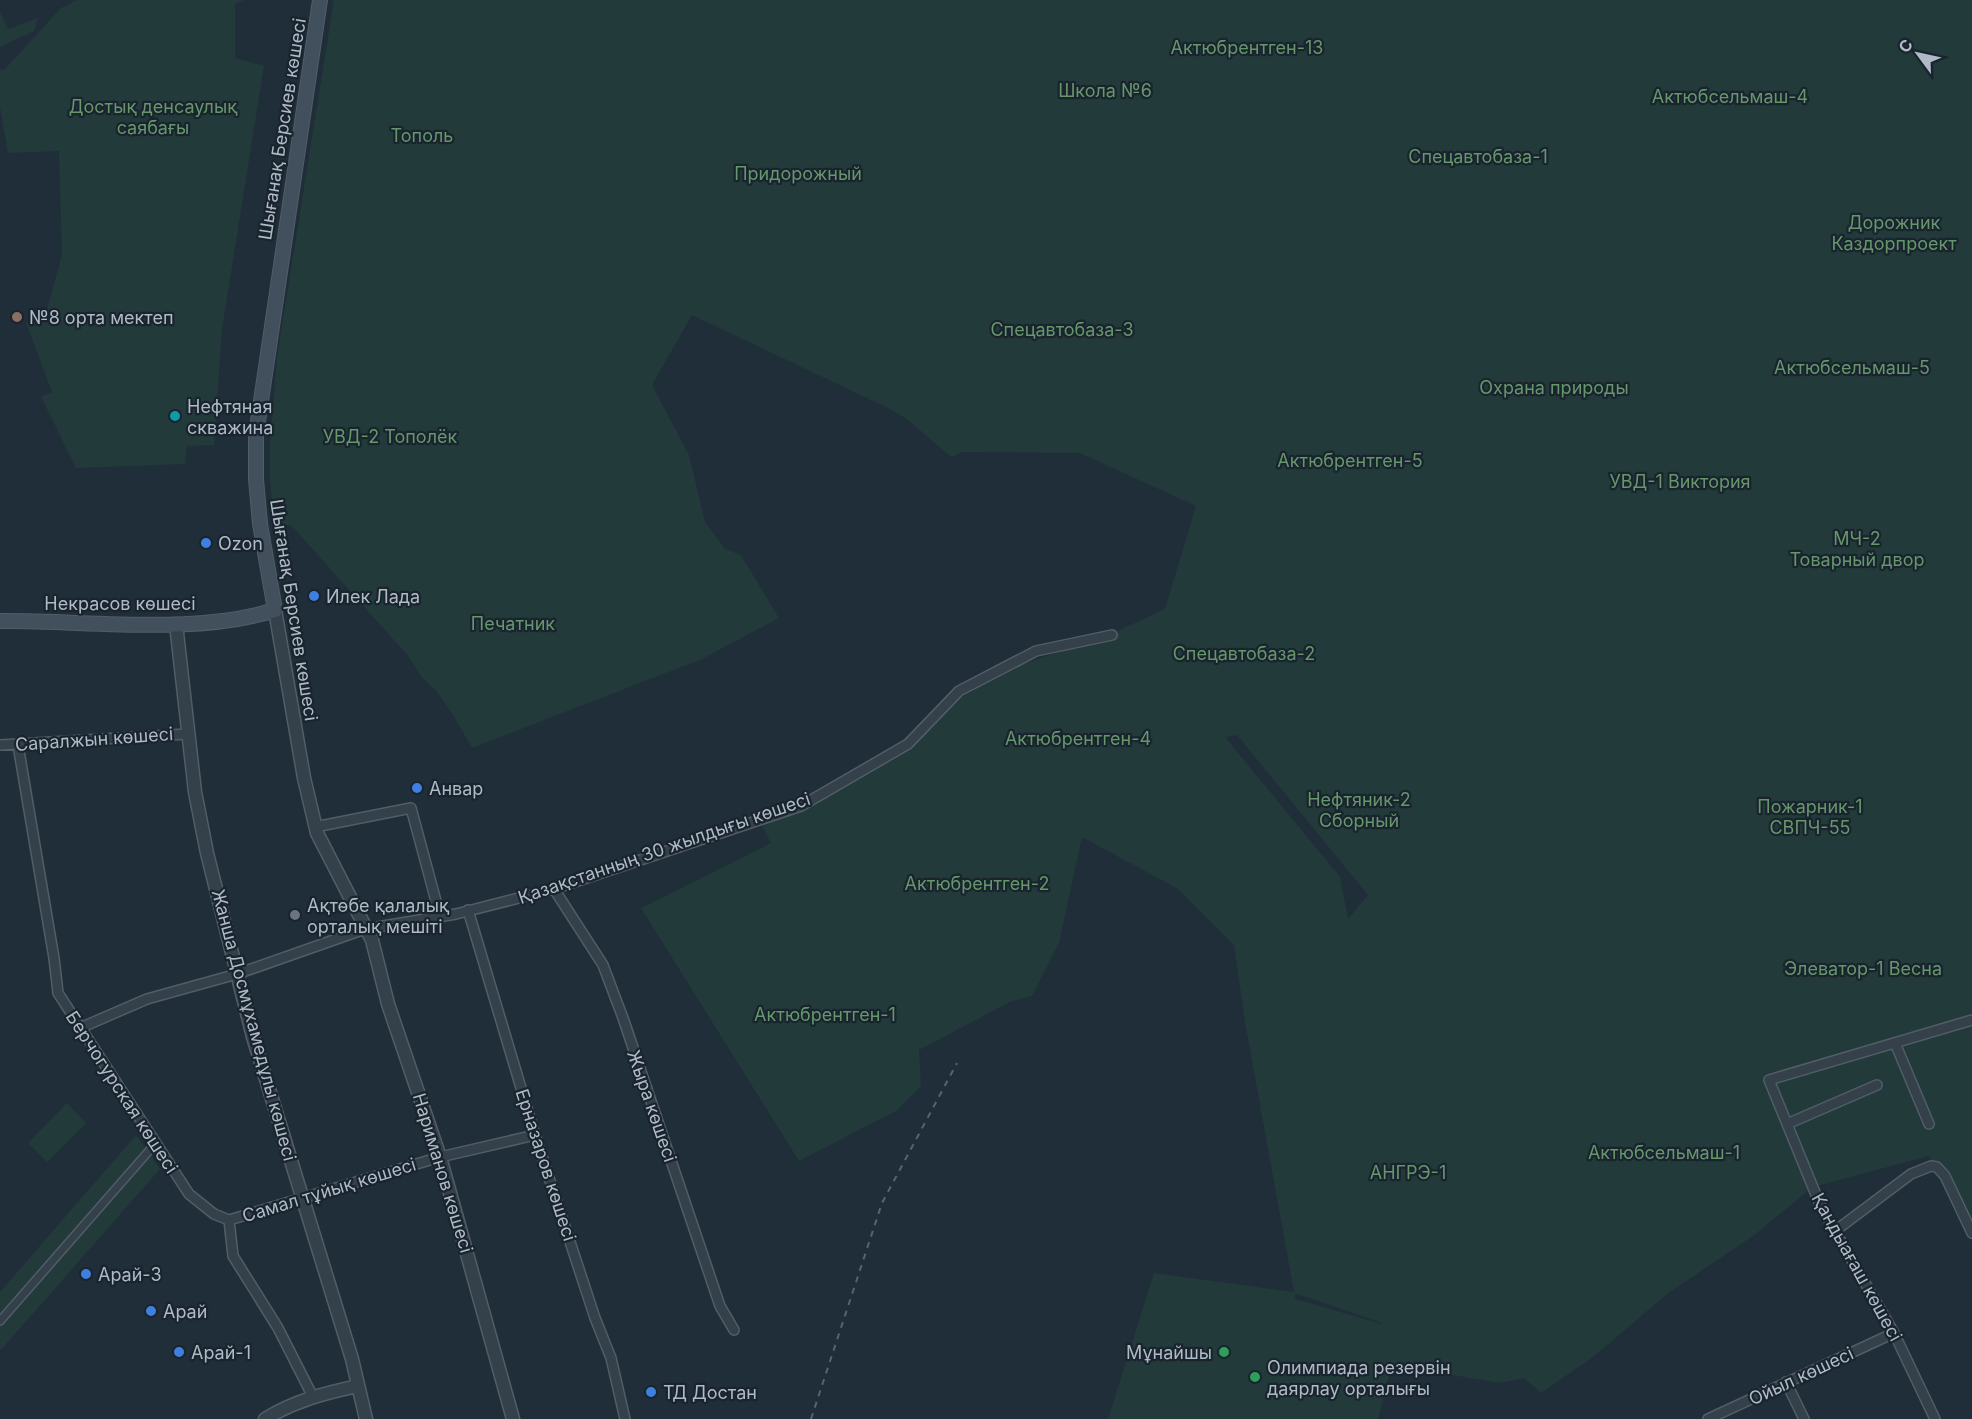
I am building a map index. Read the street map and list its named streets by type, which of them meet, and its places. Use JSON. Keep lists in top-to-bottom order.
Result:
{
  "streets": {
    "main road": ["Шығанақ Берсиев көшесі", "Некрасов көшесі"],
    "street": [
      "Саралжын көшесі",
      "Қазақстанның 30 жылдығы көшесі",
      "Жанша Досмұхамедұлы көшесі",
      "Берчогурская көшесі",
      "Жыра көшесі",
      "Ерназаров көшесі",
      "Нариманов көшесі",
      "Самал тұйық көшесі",
      "Қандыағаш көшесі",
      "Ойыл көшесі"
    ]
  },
  "crossings": [
    ["Шығанақ Берсиев көшесі", "Некрасов көшесі"],
    ["Шығанақ Берсиев көшесі", "Қазақстанның 30 жылдығы көшесі"],
    ["Шығанақ Берсиев көшесі", "Нариманов көшесі"],
    ["Некрасов көшесі", "Жанша Досмұхамедұлы көшесі"],
    ["Саралжын көшесі", "Жанша Досмұхамедұлы көшесі"],
    ["Саралжын көшесі", "Берчогурская көшесі"],
    ["Қазақстанның 30 жылдығы көшесі", "Жанша Досмұхамедұлы көшесі"],
    ["Қазақстанның 30 жылдығы көшесі", "Берчогурская көшесі"],
    ["Қазақстанның 30 жылдығы көшесі", "Жыра көшесі"],
    ["Қазақстанның 30 жылдығы көшесі", "Ерназаров көшесі"],
    ["Қазақстанның 30 жылдығы көшесі", "Нариманов көшесі"],
    ["Жанша Досмұхамедұлы көшесі", "Самал тұйық көшесі"],
    ["Берчогурская көшесі", "Самал тұйық көшесі"],
    ["Ерназаров көшесі", "Самал тұйық көшесі"],
    ["Нариманов көшесі", "Самал тұйық көшесі"],
    ["Қандыағаш көшесі", "Ойыл көшесі"]
  ],
  "parks": [
    "Актюбрентген-13",
    "Школа №6",
    "Актюбсельмаш-4",
    "Достық денсаулық саябағы",
    "Тополь",
    "Спецавтобаза-1",
    "Придорожный",
    "Дорожник Каздорпроект",
    "Спецавтобаза-3",
    "Актюбсельмаш-5",
    "Охрана природы",
    "УВД-2 Тополёк",
    "Актюбрентген-5",
    "УВД-1 Виктория",
    "МЧ-2 Товарный двор",
    "Печатник",
    "Спецавтобаза-2",
    "Актюбрентген-4",
    "Нефтяник-2 Сборный",
    "Пожарник-1 СВПЧ-55",
    "Актюбрентген-2",
    "Элеватор-1 Весна",
    "Актюбрентген-1",
    "Актюбсельмаш-1",
    "АНГРЭ-1"
  ],
  "places": [
    "№8 орта мектеп",
    "Нефтяная скважина",
    "Ozon",
    "Илек Лада",
    "Анвар",
    "Ақтөбе қалалық орталық мешіті",
    "Арай-3",
    "Арай",
    "Арай-1",
    "Мұнайшы",
    "Олимпиада резервін даярлау орталығы",
    "ТД Достан"
  ],
  "north": "top left"
}
